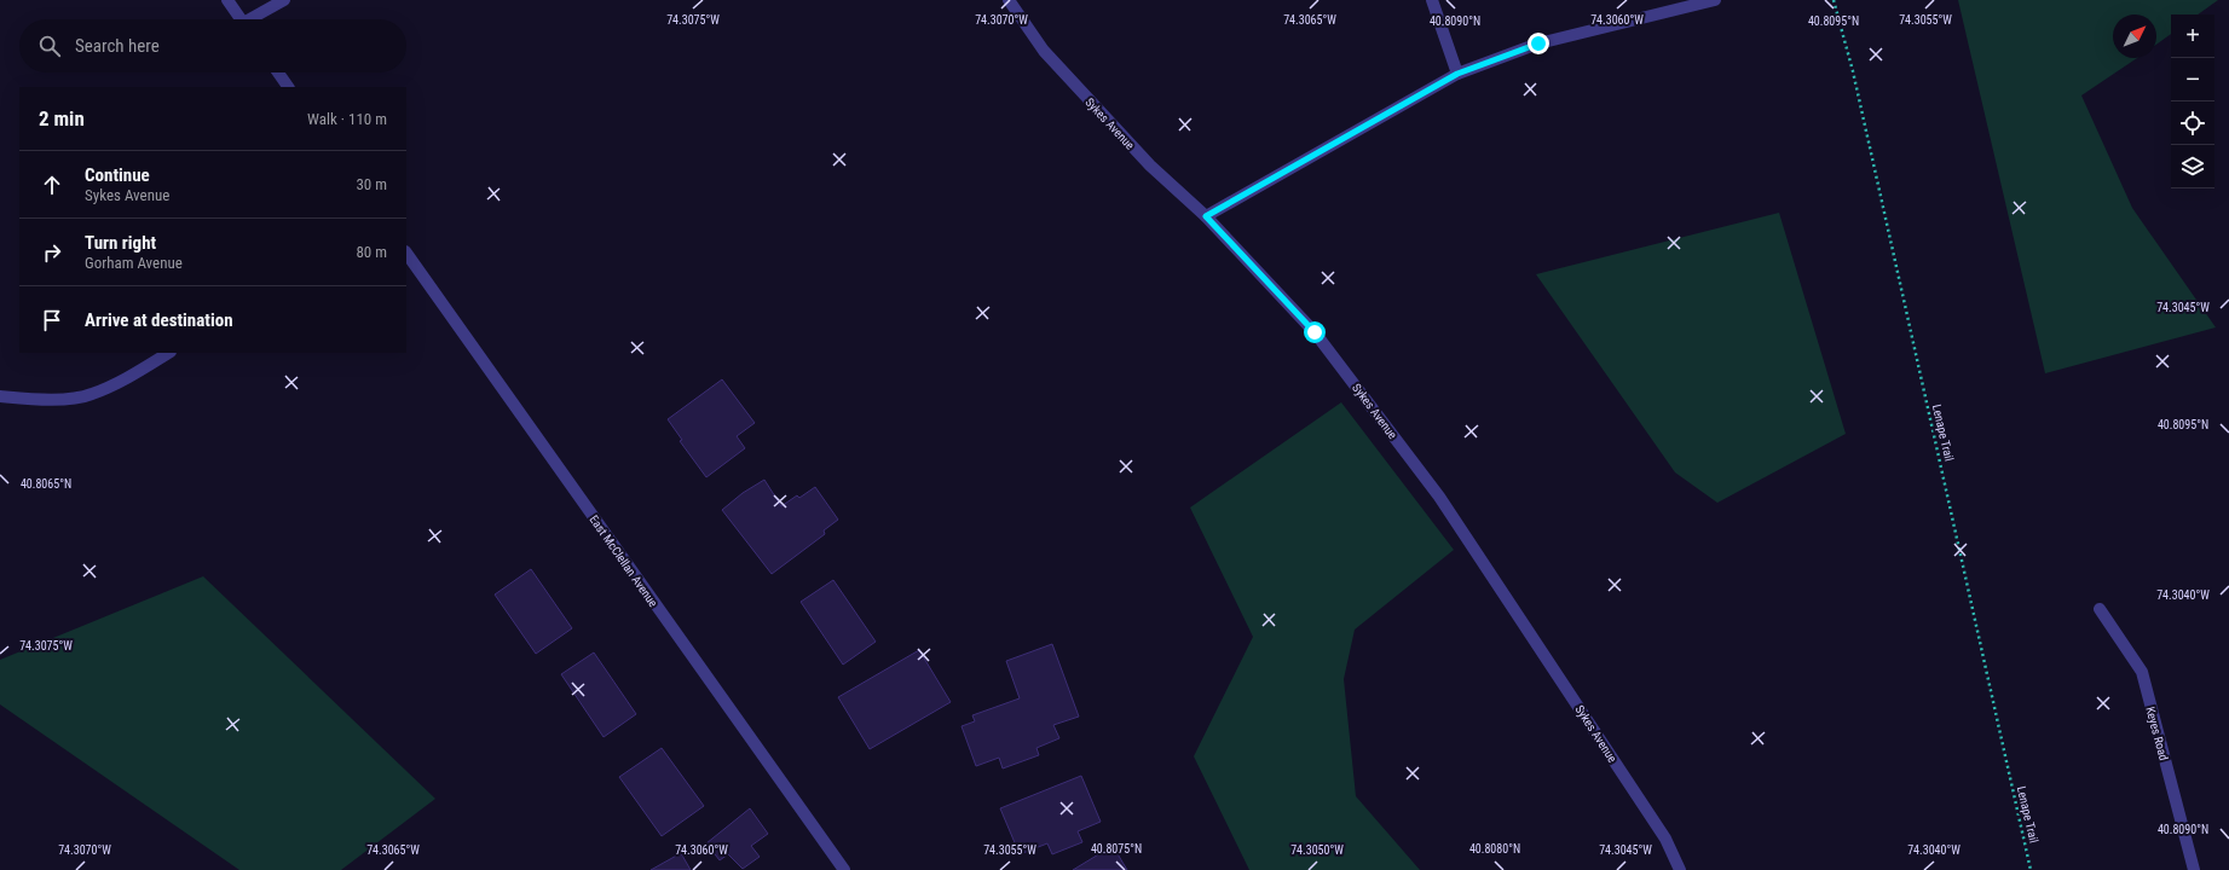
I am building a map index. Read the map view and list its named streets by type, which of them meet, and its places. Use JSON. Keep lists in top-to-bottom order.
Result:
{
  "streets": {
    "street": ["Sykes Avenue", "East McClellan Avenue", "Keyes Road"],
    "path": ["Lenape Trail"]
  },
  "north": "top right",
  "page": {
    "map_buttons": ["+", "−"],
    "search": "Search here",
    "heading": ["2 min", "Walk · 110 m"],
    "list": [
      ["Continue", "Sykes Avenue", "30 m"],
      ["Turn right", "Gorham Avenue", "80 m"],
      "Arrive at destination"
    ]
  },
  "coordinates": [
    "74.3075°W",
    "74.3070°W",
    "74.3065°W",
    "74.3060°W",
    "74.3055°W",
    "40.8090°N",
    "40.8095°N",
    "74.3045°W",
    "40.8065°N",
    "74.3040°W",
    "40.8075°N",
    "40.8080°N",
    "74.3050°W"
  ]
}
